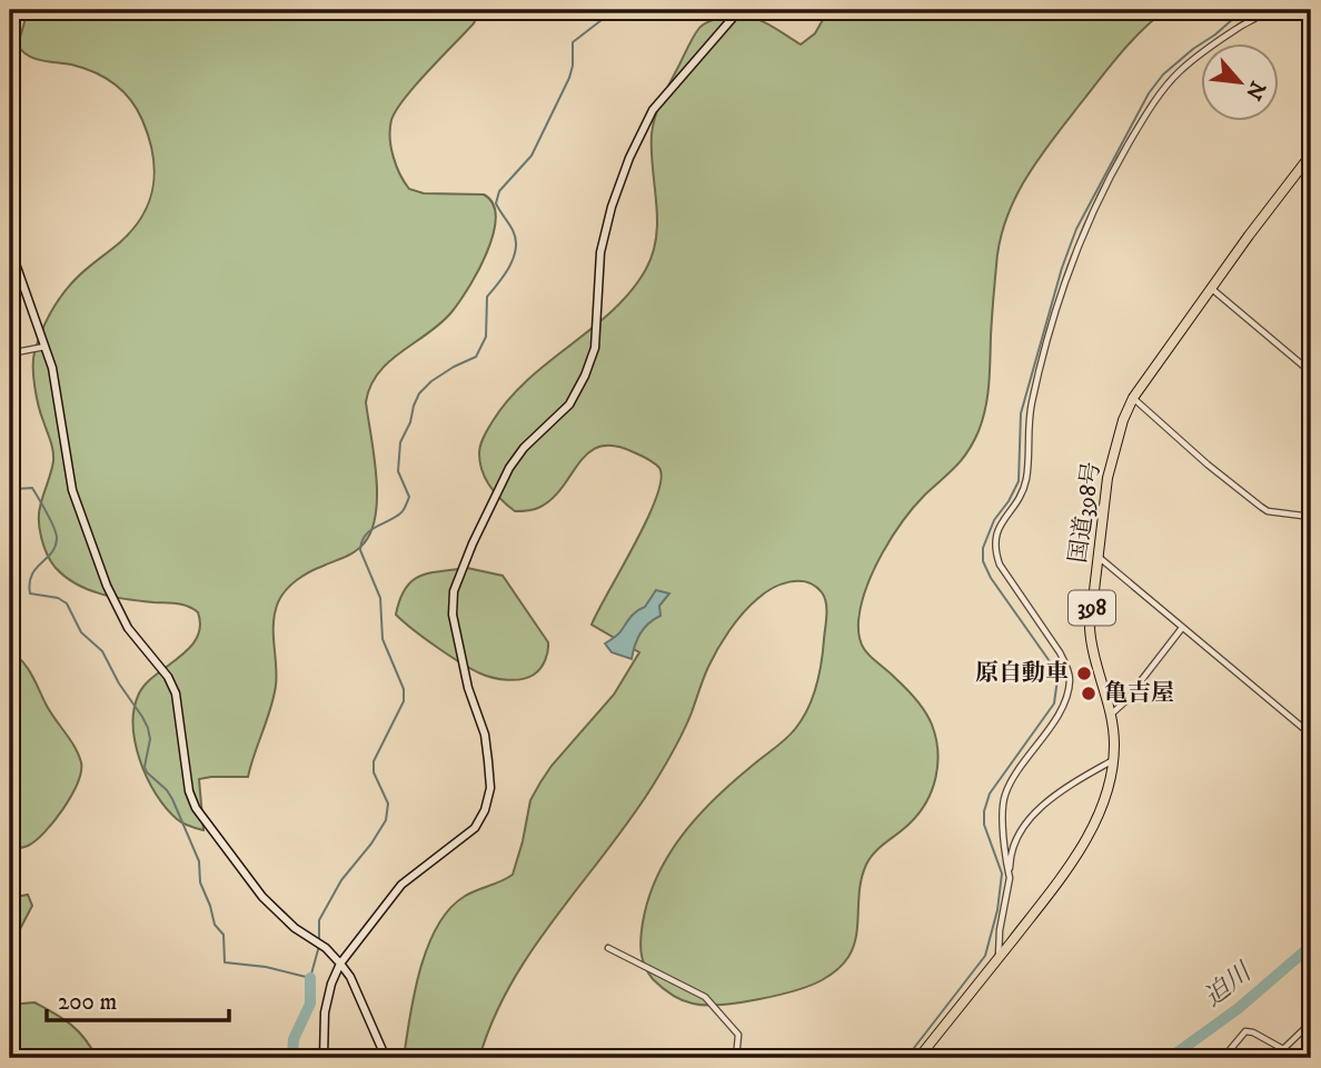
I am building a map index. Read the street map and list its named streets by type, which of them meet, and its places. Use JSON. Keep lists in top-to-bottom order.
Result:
{
  "streets": {
    "highway": ["国道398号", "398"]
  },
  "water": ["迫川"],
  "places": ["原自動車", "亀吉屋"],
  "scale_bar": "200 m",
  "north": "bottom right"
}
